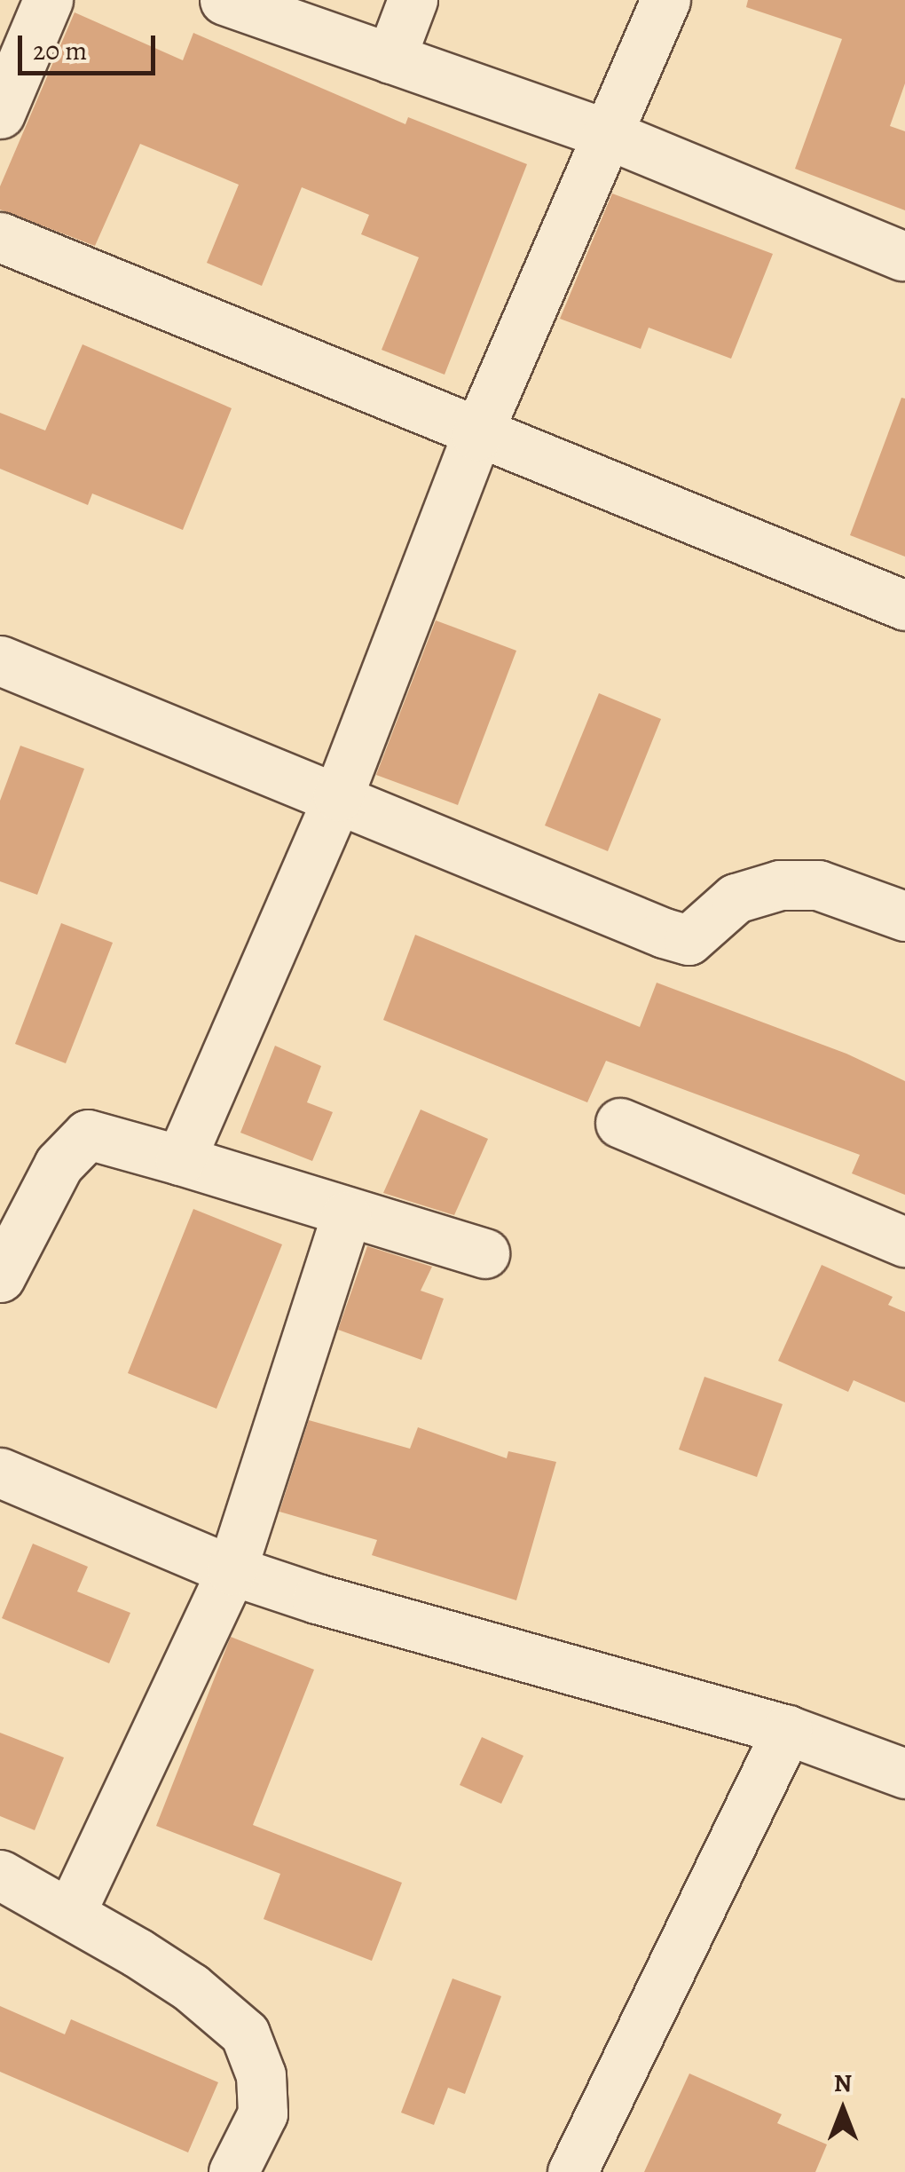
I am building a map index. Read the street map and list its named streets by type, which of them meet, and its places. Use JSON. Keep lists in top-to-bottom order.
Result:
{
  "scale_bar": "20 m",
  "north": "top"
}
